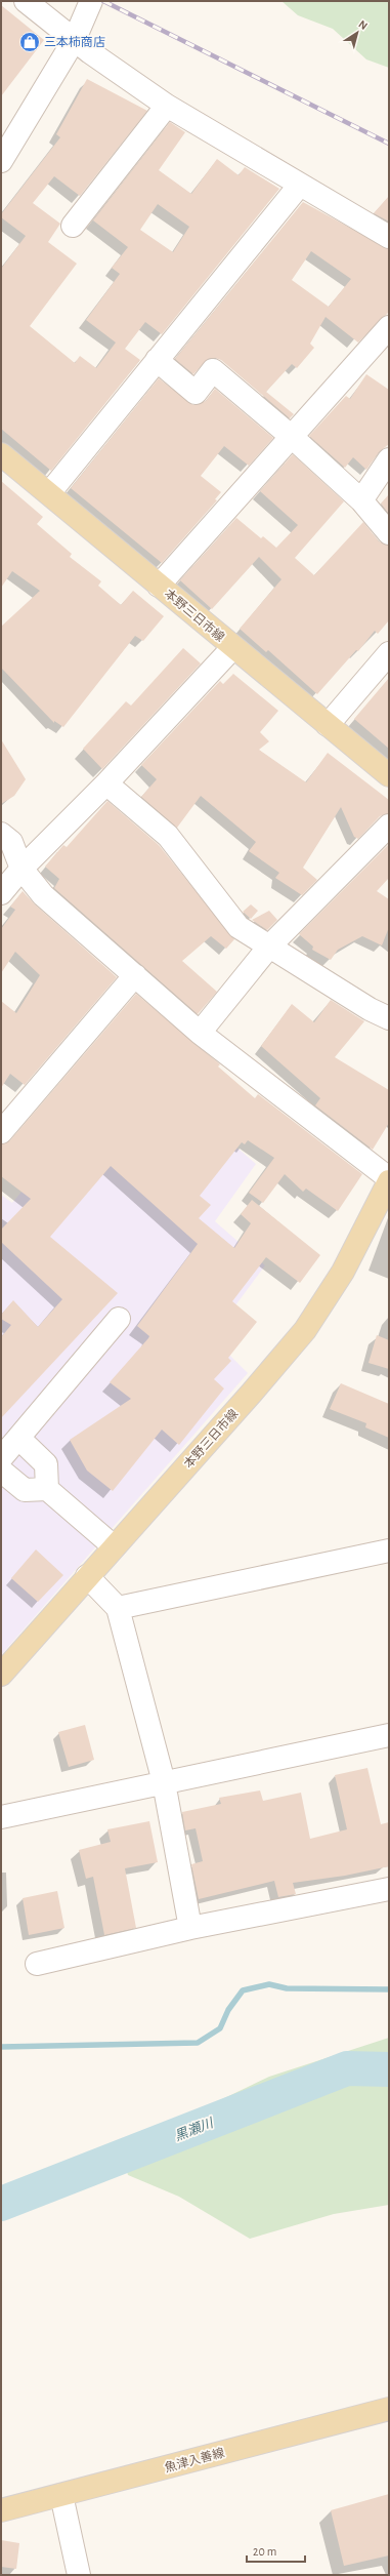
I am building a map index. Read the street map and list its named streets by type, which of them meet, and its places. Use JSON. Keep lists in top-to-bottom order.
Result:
{
  "streets": {
    "main road": ["本野三日市線", "魚津入善線"]
  },
  "water": ["黒瀬川"],
  "places": {
    "shop": ["三本柿商店"]
  },
  "scale_bar": "20 m",
  "north": "top right"
}
